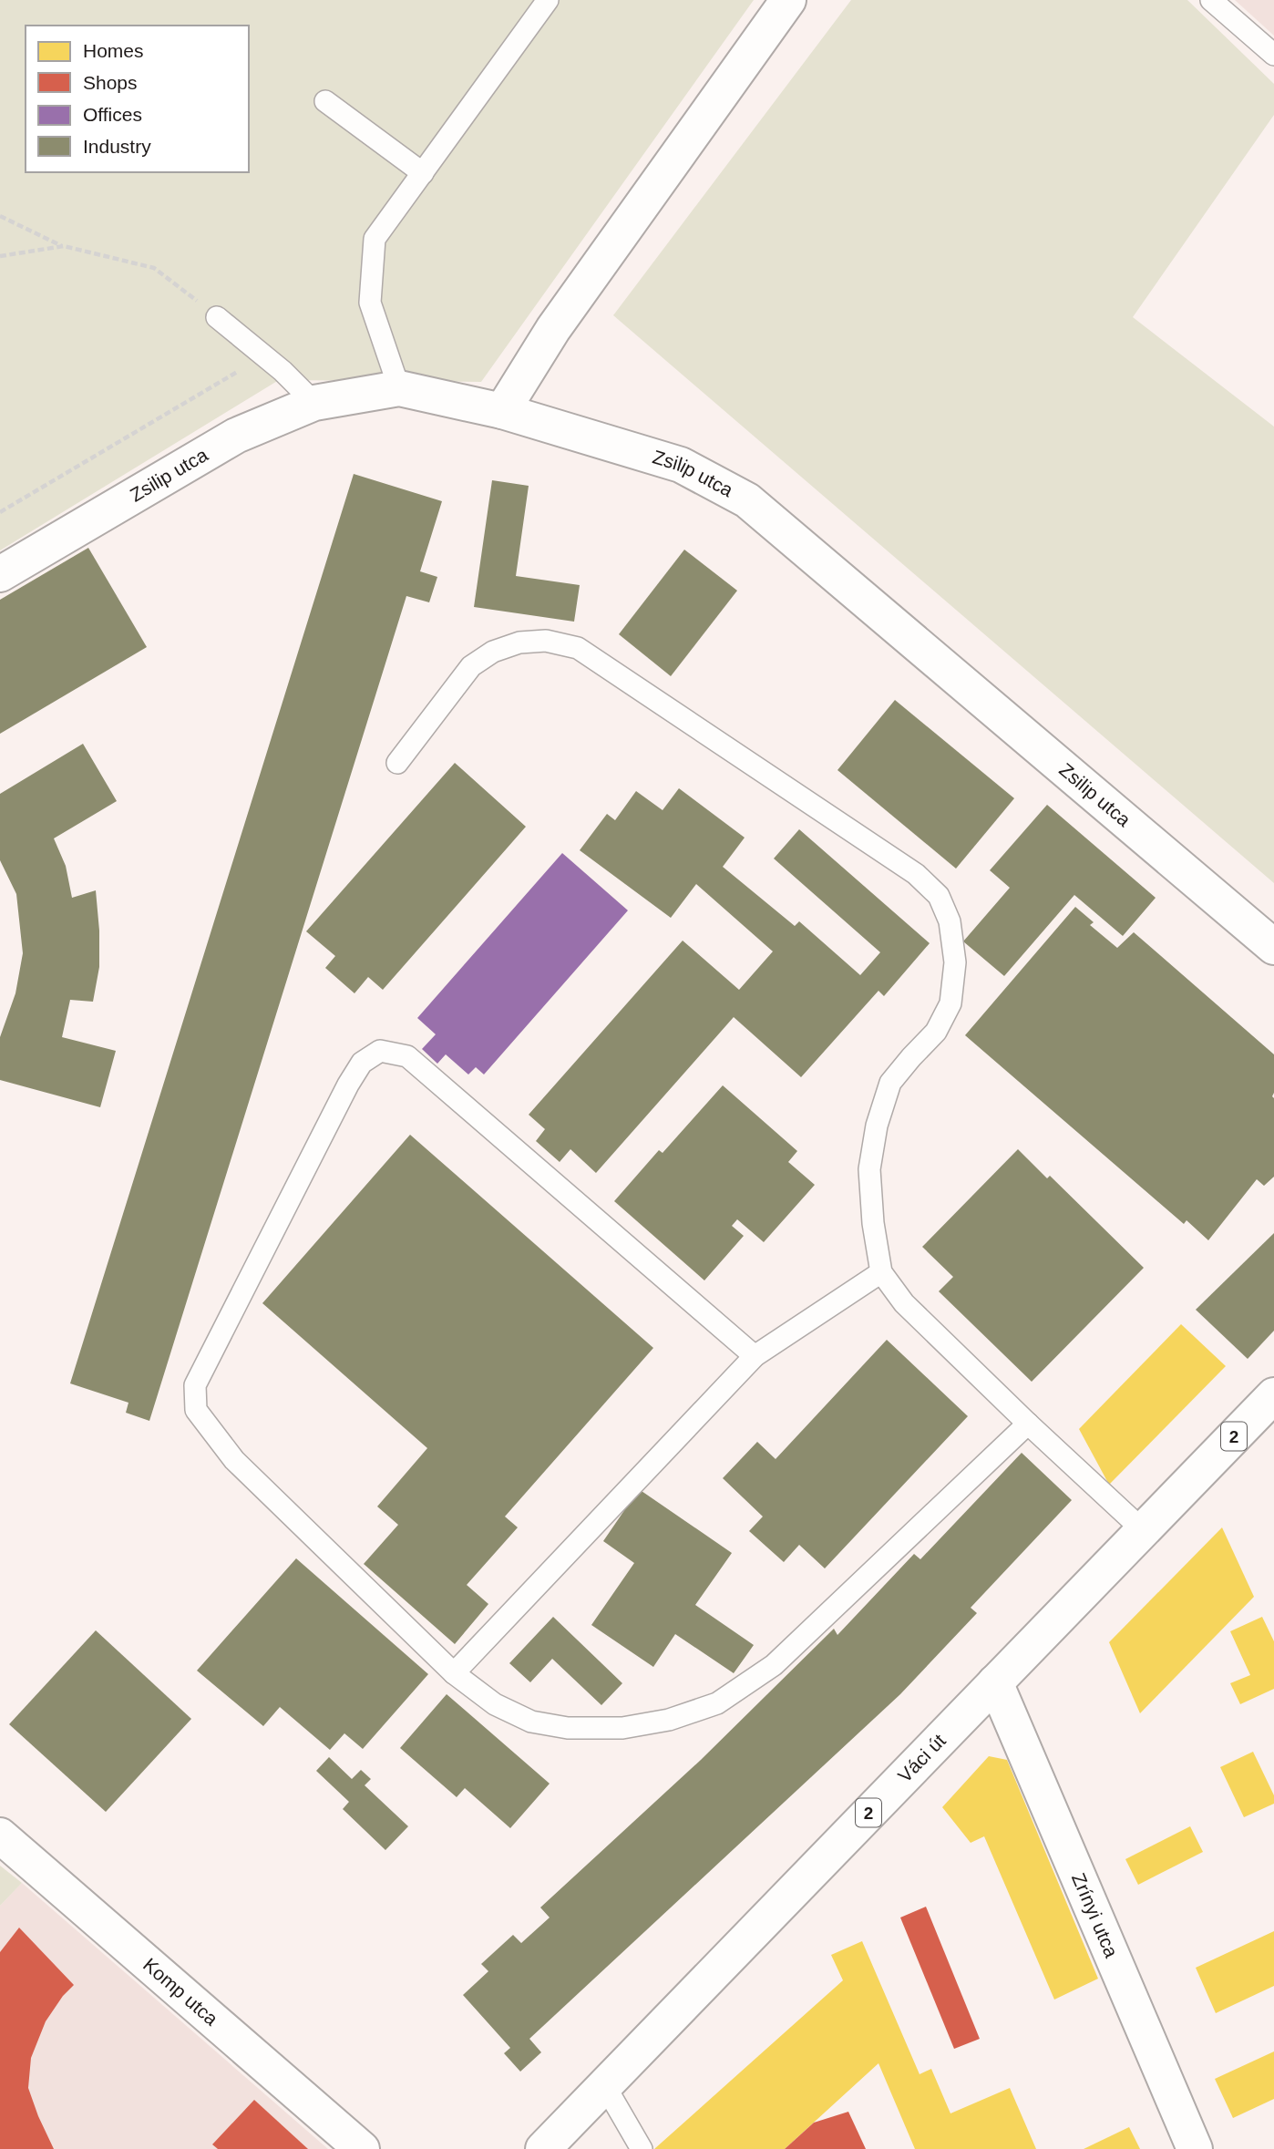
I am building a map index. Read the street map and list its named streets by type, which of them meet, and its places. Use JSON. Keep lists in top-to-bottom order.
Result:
{
  "streets": {
    "street": [
      "Zsilip utca",
      "2",
      "Váci út",
      "Zrínyi utca",
      "Komp utca"
    ]
  },
  "crossings": [
    ["Váci út", "Zrínyi utca"]
  ],
  "legend": [
    "Homes",
    "Shops",
    "Offices",
    "Industry"
  ]
}
